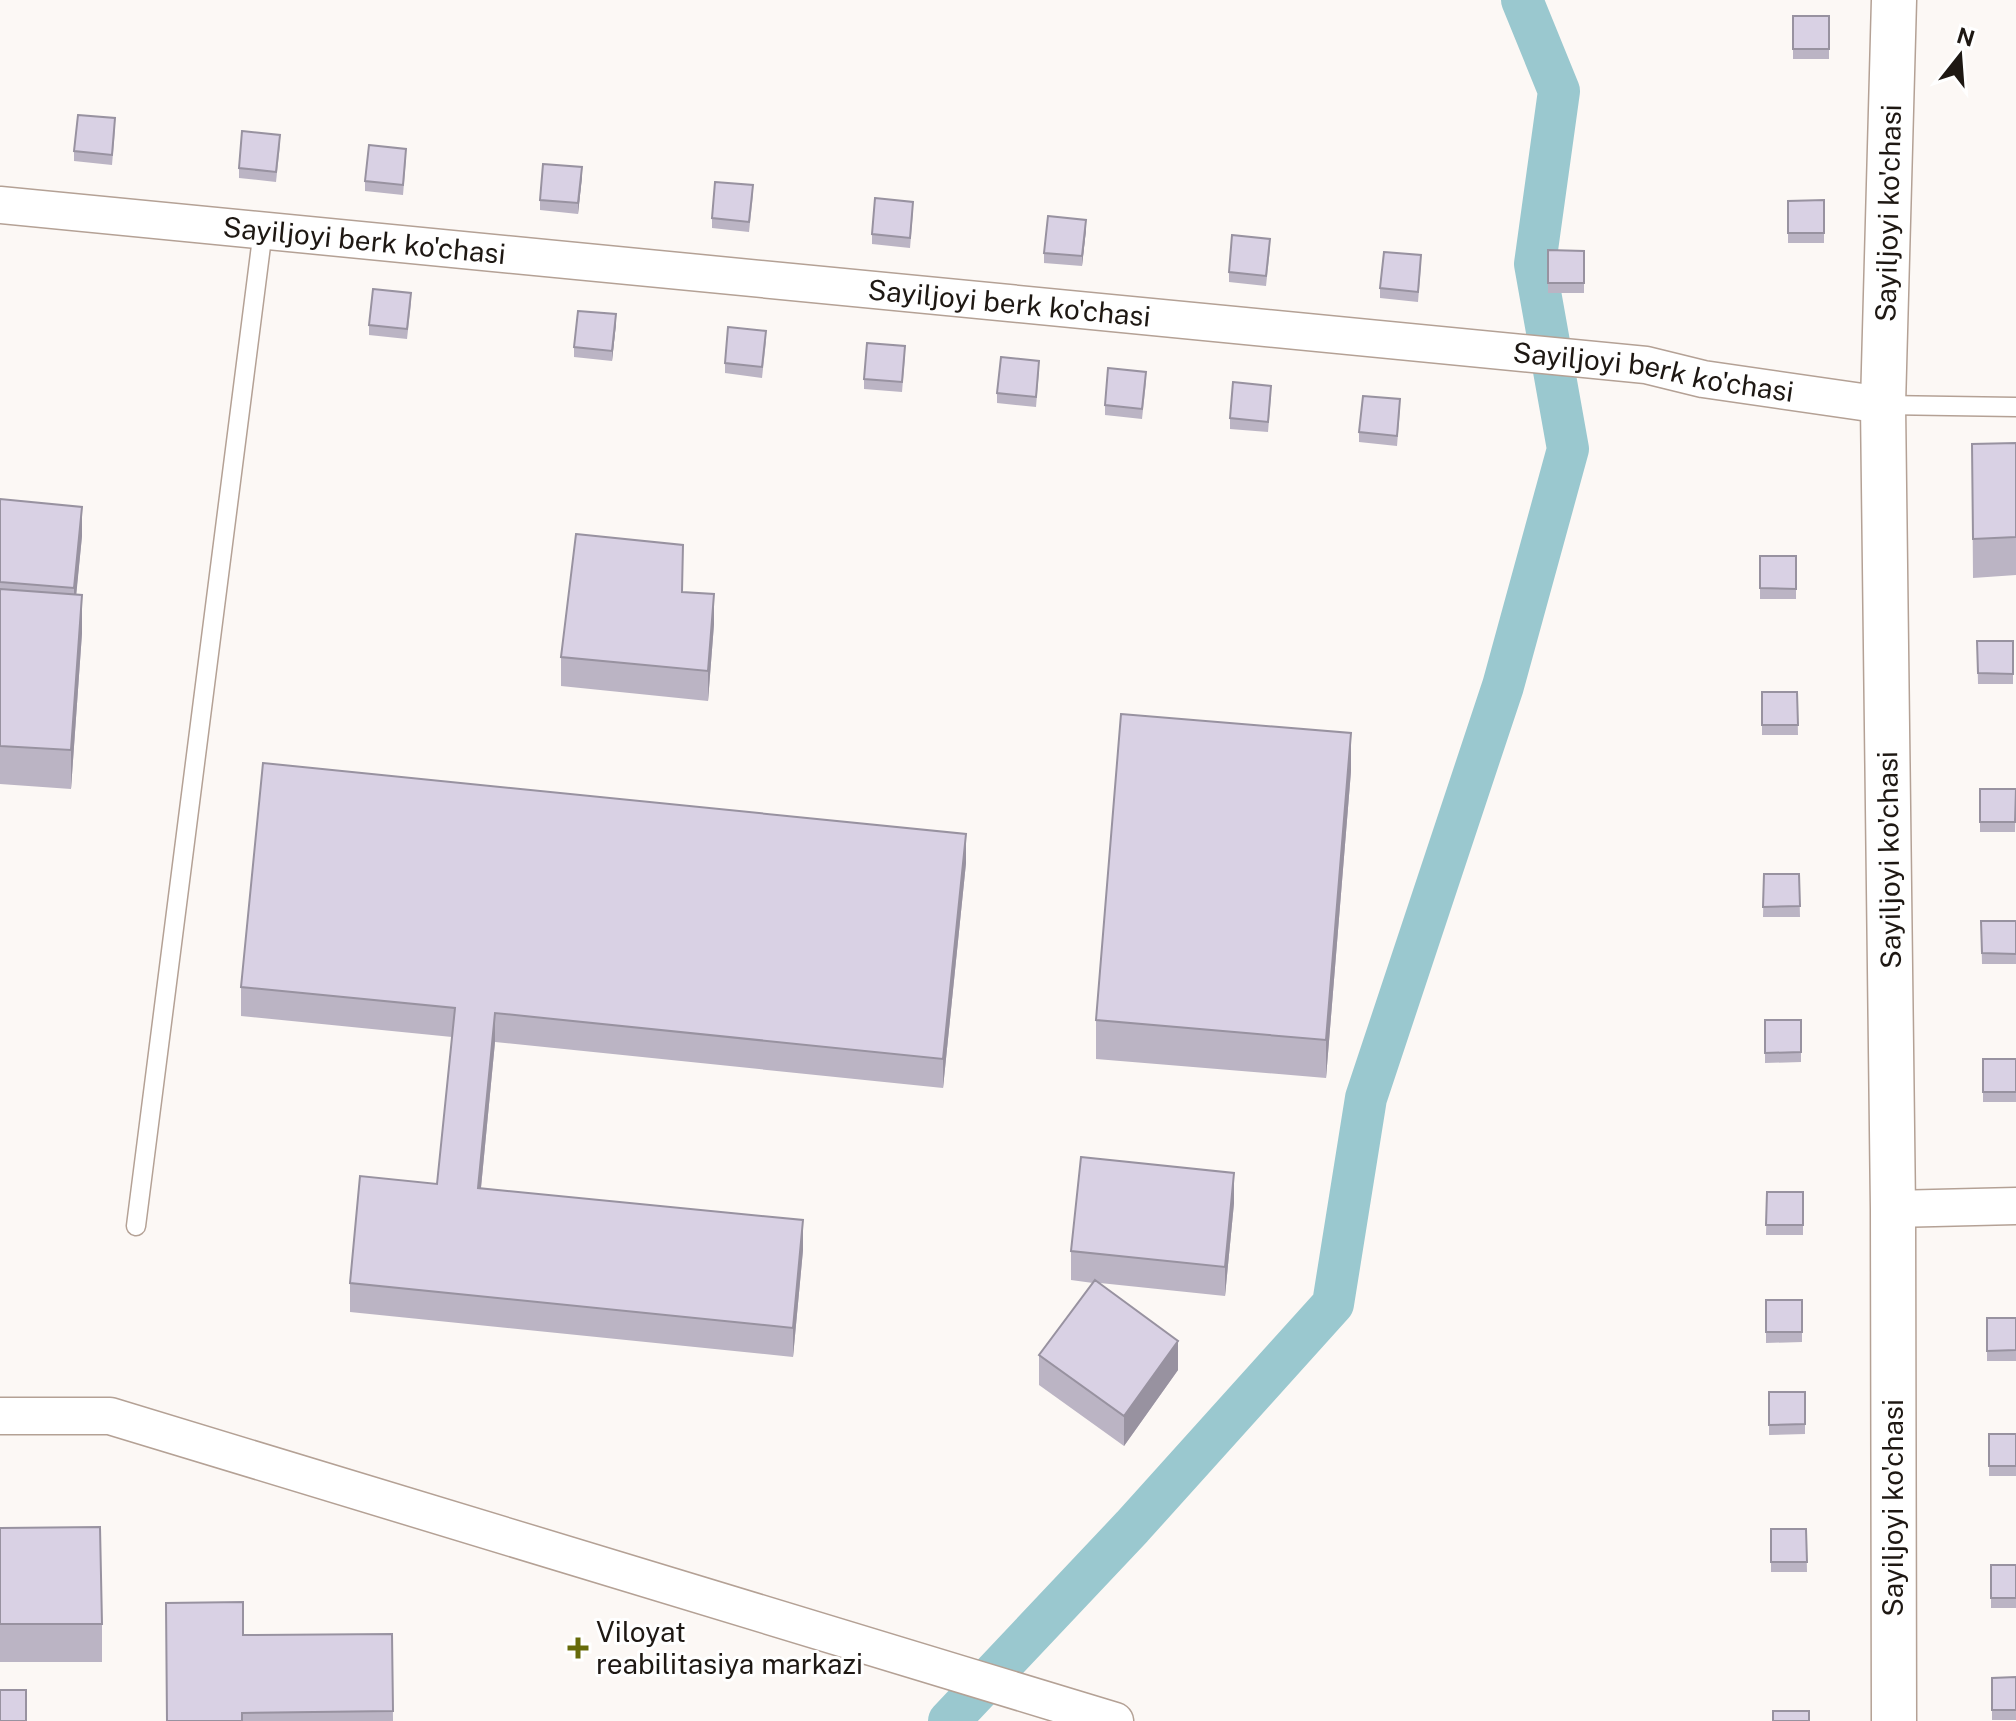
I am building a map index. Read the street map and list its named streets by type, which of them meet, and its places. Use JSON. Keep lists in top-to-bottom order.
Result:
{
  "streets": {
    "main road": ["Sayiljoyi ko'chasi"],
    "street": ["Sayiljoyi berk ko'chasi"]
  },
  "crossings": [
    ["Sayiljoyi ko'chasi", "Sayiljoyi berk ko'chasi"]
  ],
  "places": {
    "health": ["Viloyat reabilitasiya markazi"]
  },
  "north": "top"
}
